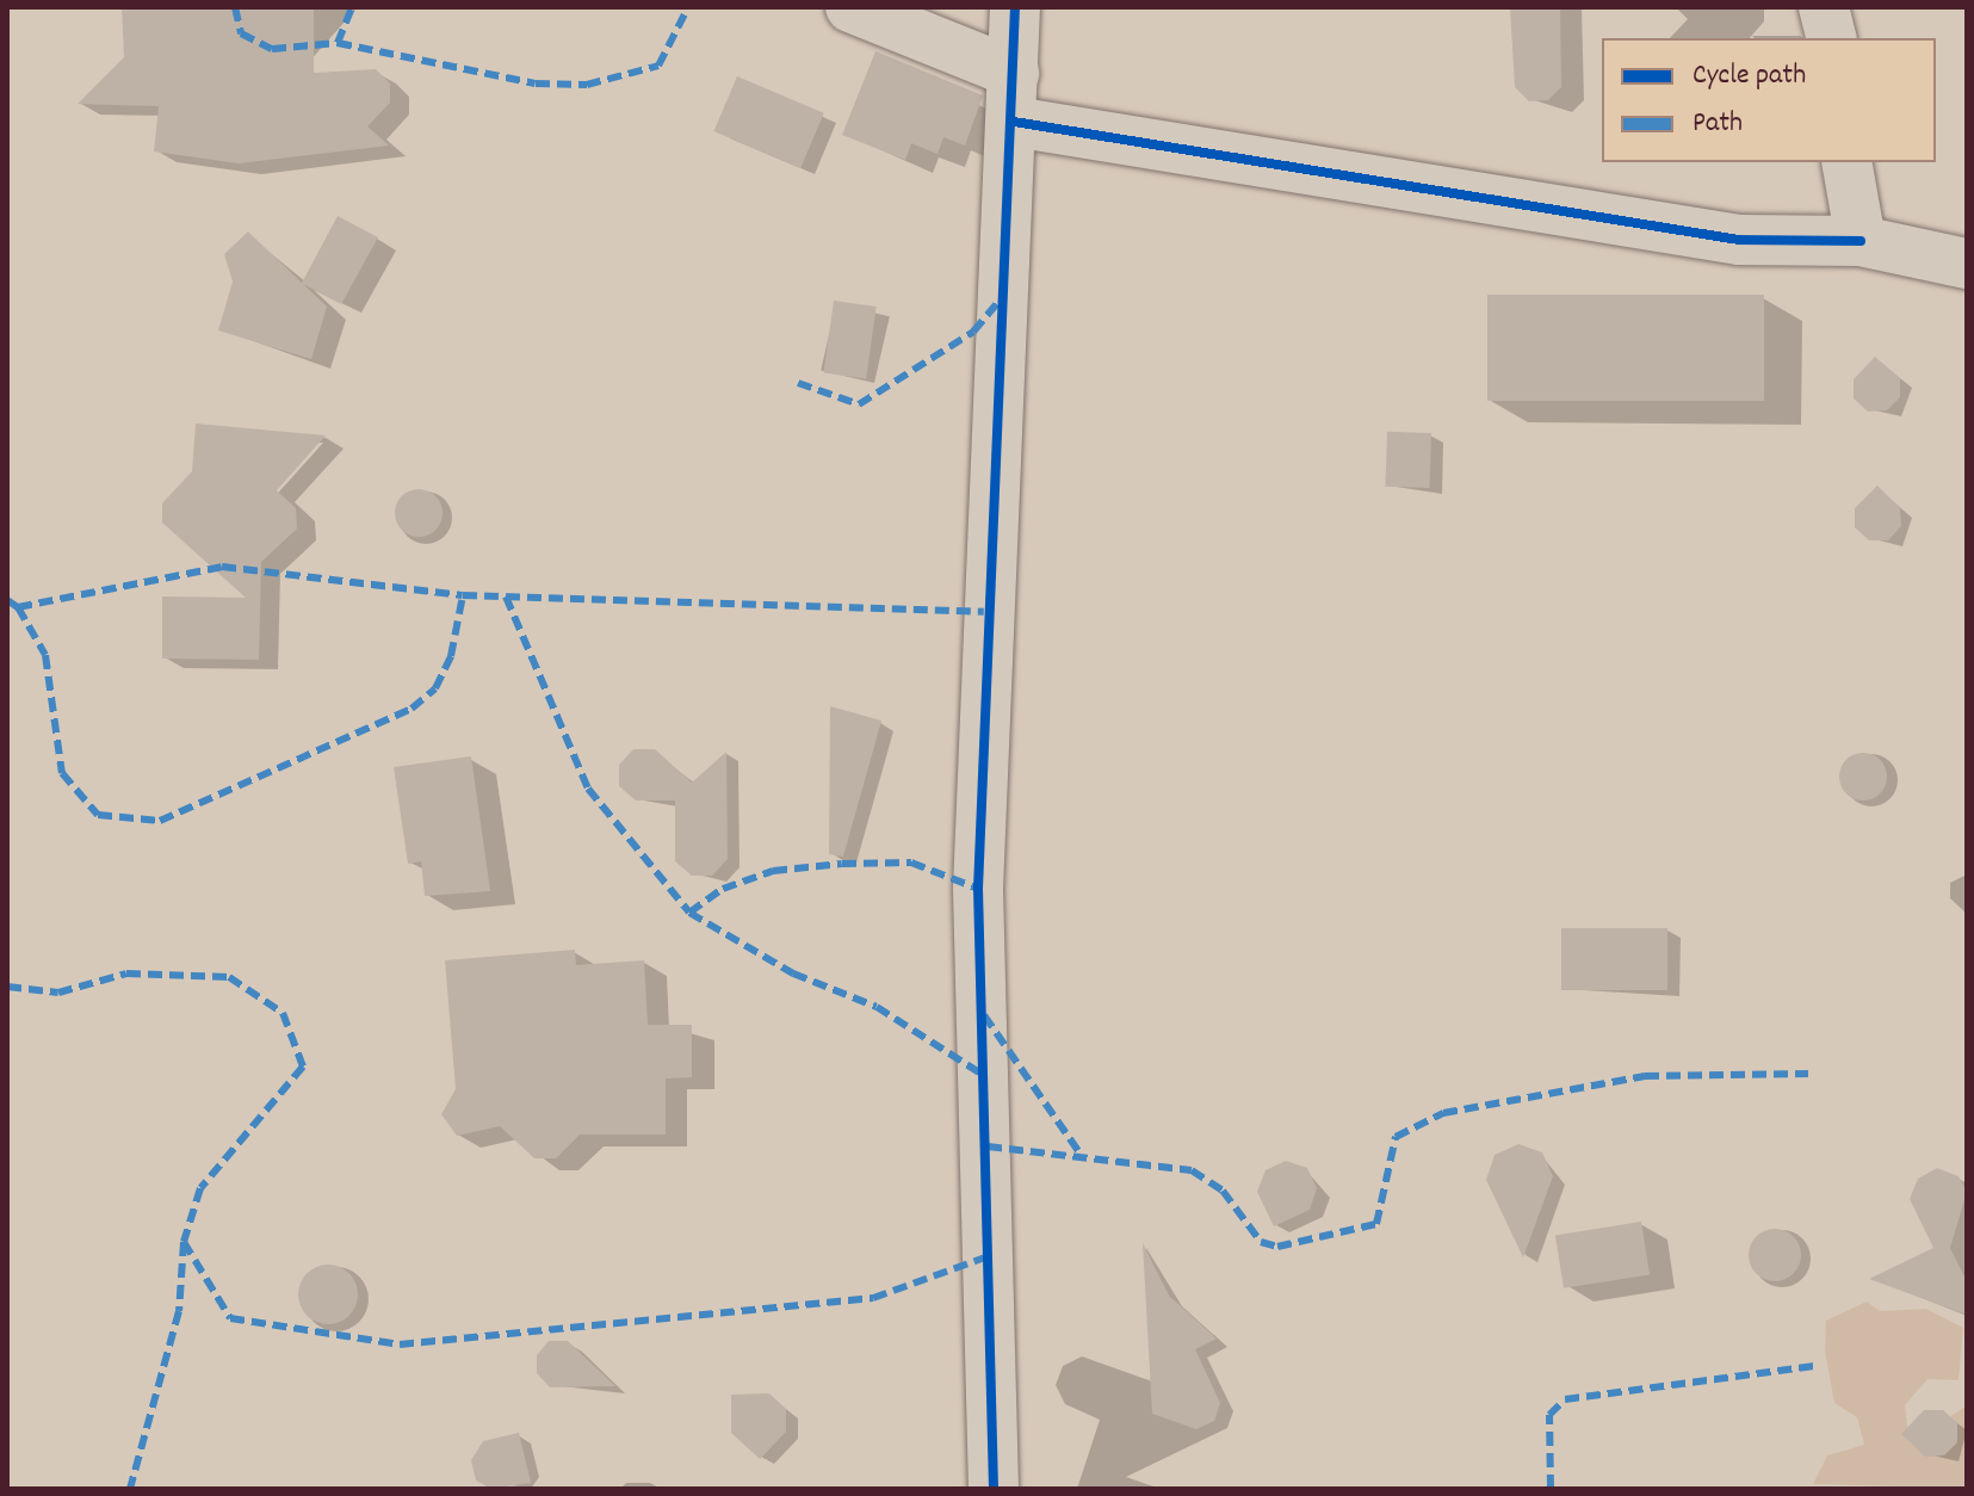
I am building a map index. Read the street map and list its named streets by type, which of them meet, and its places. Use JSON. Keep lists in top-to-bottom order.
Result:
{
  "legend": ["Cycle path", "Path"]
}
